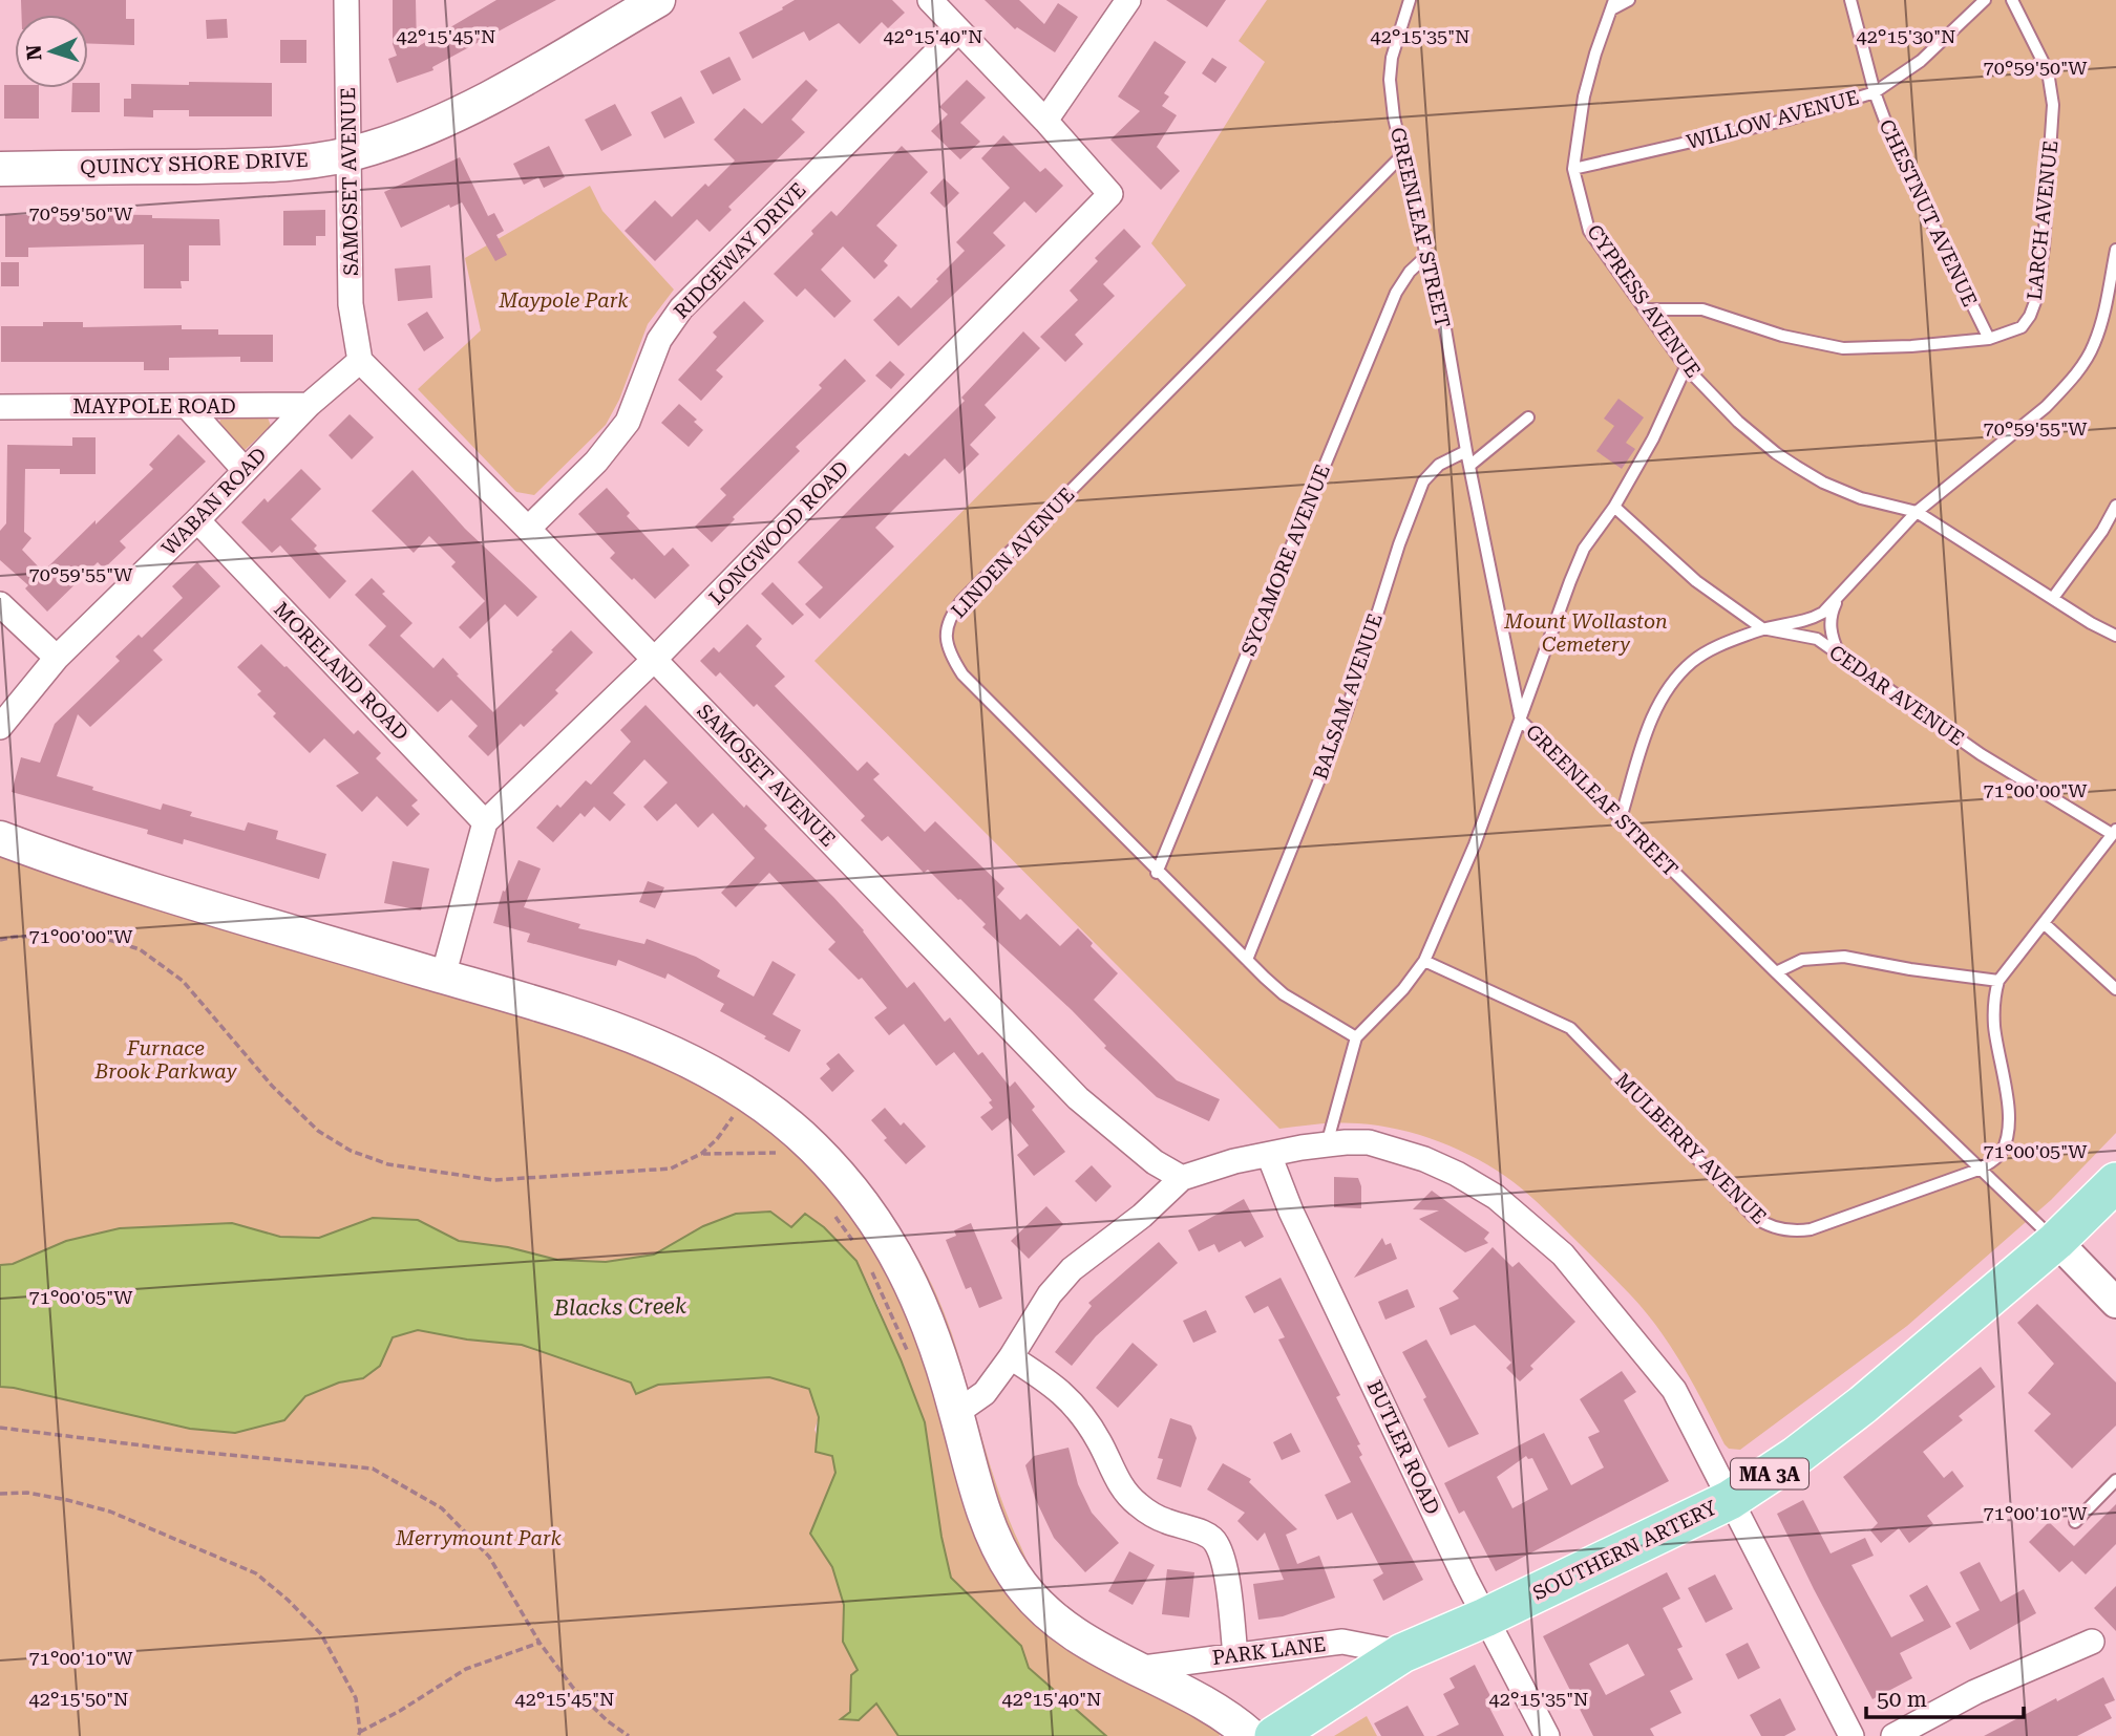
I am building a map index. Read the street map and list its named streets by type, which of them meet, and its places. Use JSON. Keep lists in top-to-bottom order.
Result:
{
  "streets": {
    "main road": ["QUINCY SHORE DRIVE", "MA 3A", "SOUTHERN ARTERY"],
    "street": [
      "SAMOSET AVENUE",
      "GREENLEAF STREET",
      "RIDGEWAY DRIVE",
      "MAYPOLE ROAD",
      "WABAN ROAD",
      "LONGWOOD ROAD",
      "MORELAND ROAD",
      "BUTLER ROAD",
      "PARK LANE"
    ],
    "lane": [
      "WILLOW AVENUE",
      "CHESTNUT AVENUE",
      "LARCH AVENUE",
      "CYPRESS AVENUE",
      "LINDEN AVENUE",
      "SYCAMORE AVENUE",
      "CEDAR AVENUE",
      "BALSAM AVENUE",
      "MULBERRY AVENUE"
    ]
  },
  "crossings": [
    ["WILLOW AVENUE", "CHESTNUT AVENUE"],
    ["WILLOW AVENUE", "CYPRESS AVENUE"],
    ["QUINCY SHORE DRIVE", "SAMOSET AVENUE"],
    ["SAMOSET AVENUE", "RIDGEWAY DRIVE"],
    ["SAMOSET AVENUE", "LONGWOOD ROAD"],
    ["CHESTNUT AVENUE", "LARCH AVENUE"],
    ["LARCH AVENUE", "CYPRESS AVENUE"],
    ["GREENLEAF STREET", "LINDEN AVENUE"],
    ["GREENLEAF STREET", "SYCAMORE AVENUE"],
    ["GREENLEAF STREET", "BALSAM AVENUE"],
    ["GREENLEAF STREET", "MULBERRY AVENUE"],
    ["GREENLEAF STREET", "SOUTHERN ARTERY"],
    ["MAYPOLE ROAD", "WABAN ROAD"],
    ["WABAN ROAD", "MORELAND ROAD"],
    ["LONGWOOD ROAD", "MORELAND ROAD"],
    ["LINDEN AVENUE", "SYCAMORE AVENUE"],
    ["LINDEN AVENUE", "BALSAM AVENUE"],
    ["BUTLER ROAD", "SOUTHERN ARTERY"],
    ["SOUTHERN ARTERY", "PARK LANE"]
  ],
  "water": ["Blacks Creek"],
  "parks": [
    "Maypole Park",
    "Mount Wollaston Cemetery",
    "Furnace Brook Parkway",
    "Merrymount Park"
  ],
  "scale_bar": "50 m",
  "north": "left",
  "coordinates": [
    "42°15'45\"N",
    "42°15'40\"N",
    "42°15'35\"N",
    "42°15'30\"N",
    "70°59'50\"W",
    "70°59'55\"W",
    "71°00'00\"W",
    "71°00'05\"W",
    "71°00'10\"W",
    "42°15'50\"N"
  ]
}
